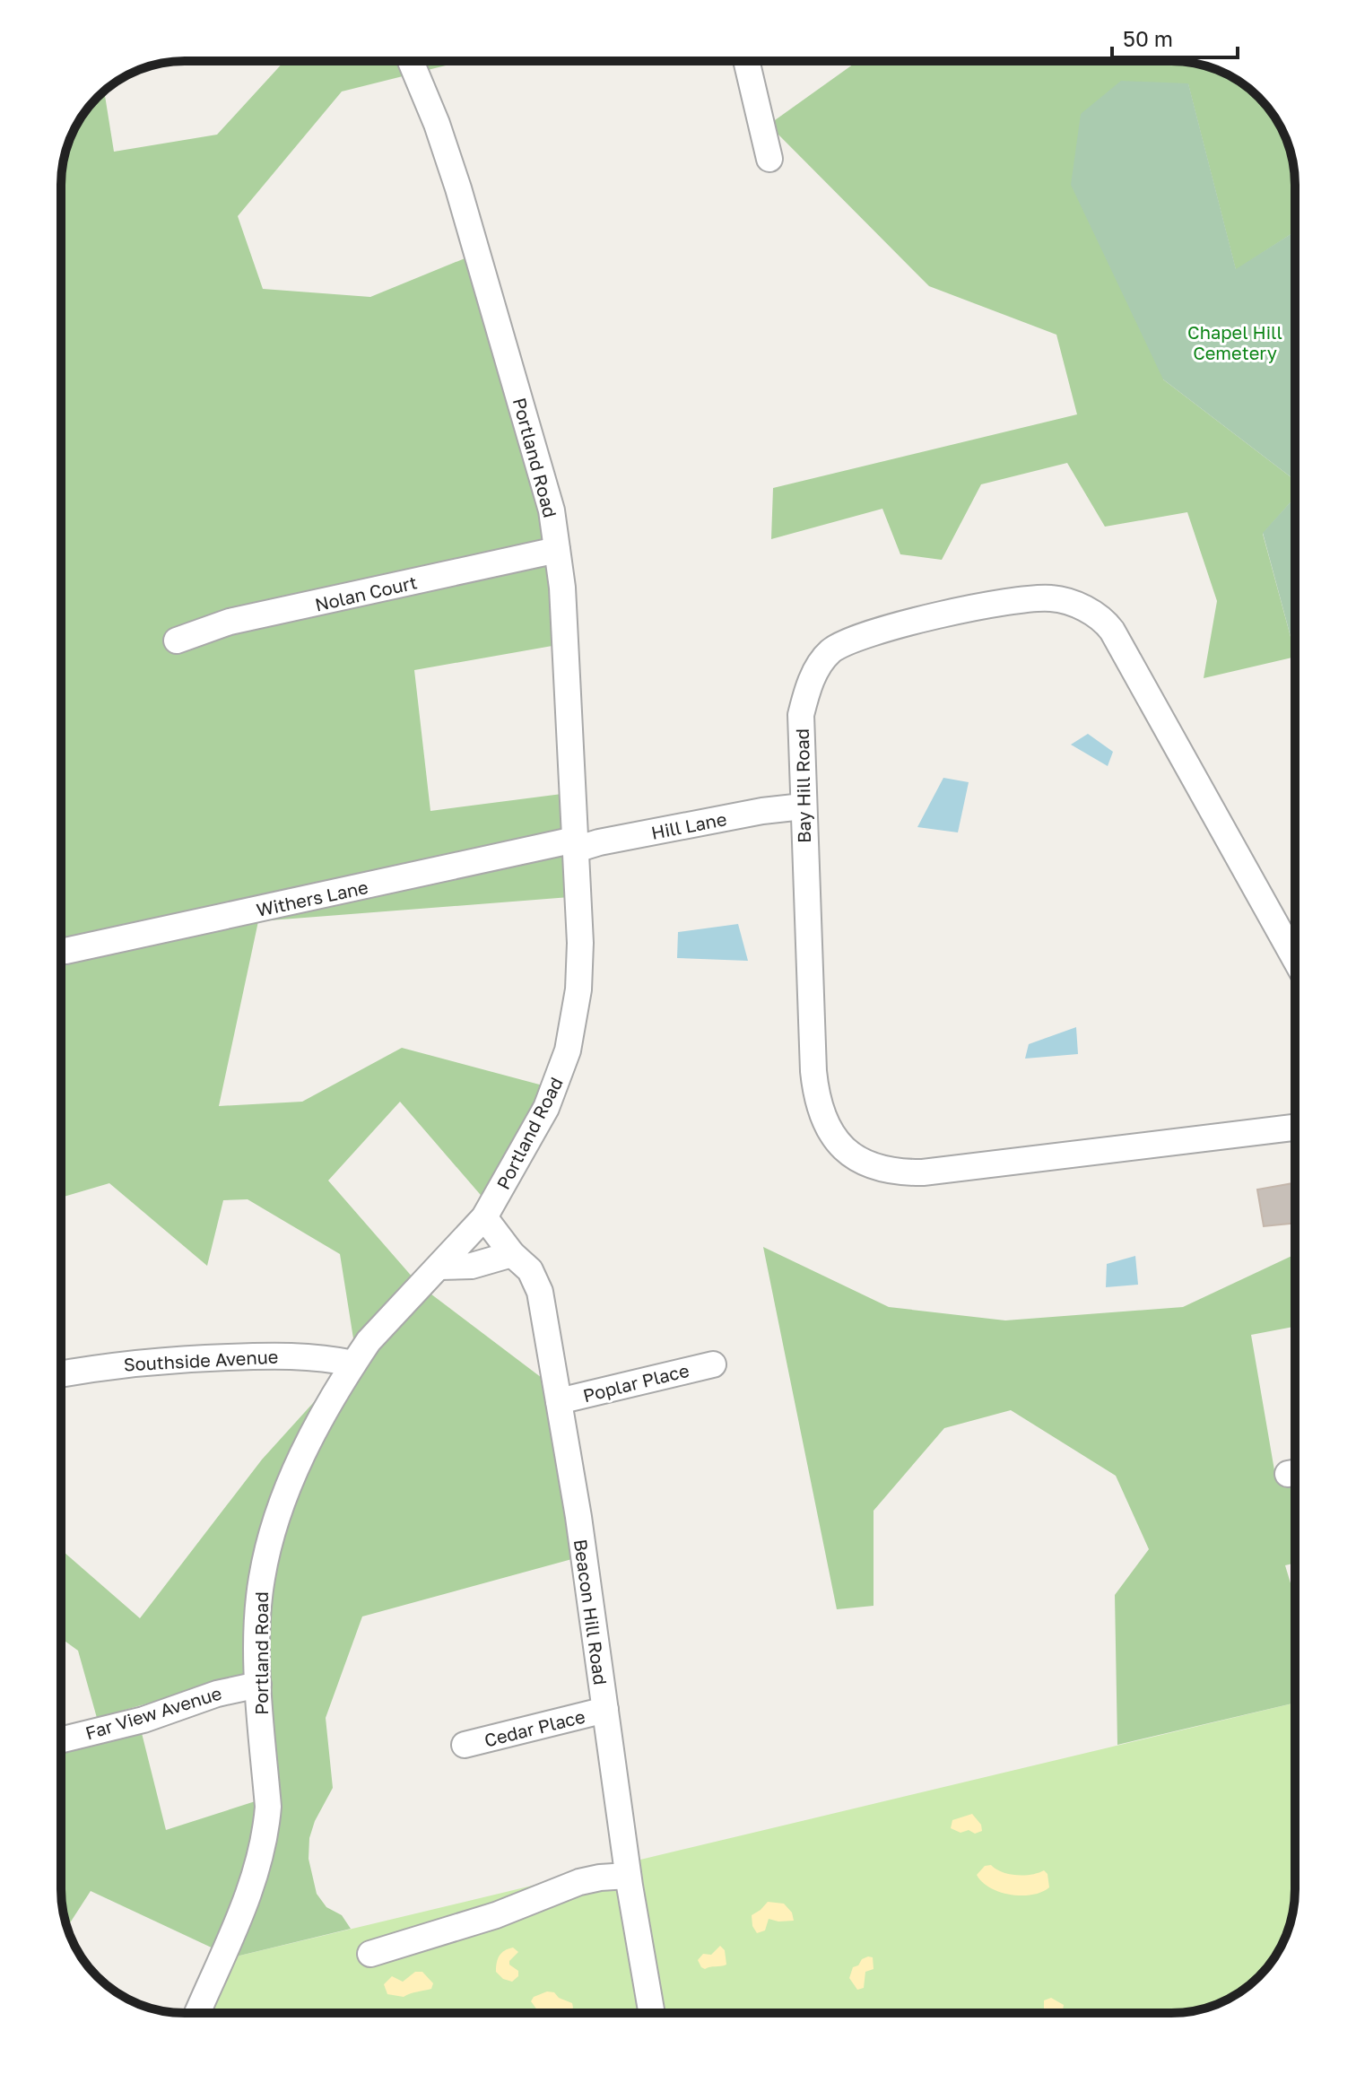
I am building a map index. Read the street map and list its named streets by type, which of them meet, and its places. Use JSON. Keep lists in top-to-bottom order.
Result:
{
  "streets": {
    "street": [
      "Portland Road",
      "Nolan Court",
      "Bay Hill Road",
      "Hill Lane",
      "Withers Lane",
      "Southside Avenue",
      "Poplar Place",
      "Beacon Hill Road",
      "Far View Avenue",
      "Cedar Place"
    ]
  },
  "crossings": [
    ["Portland Road", "Nolan Court"],
    ["Portland Road", "Hill Lane"],
    ["Portland Road", "Withers Lane"],
    ["Portland Road", "Southside Avenue"],
    ["Portland Road", "Beacon Hill Road"],
    ["Portland Road", "Far View Avenue"],
    ["Bay Hill Road", "Hill Lane"],
    ["Hill Lane", "Withers Lane"],
    ["Poplar Place", "Beacon Hill Road"],
    ["Beacon Hill Road", "Cedar Place"]
  ],
  "parks": ["Chapel Hill Cemetery"],
  "scale_bar": "50 m"
}
